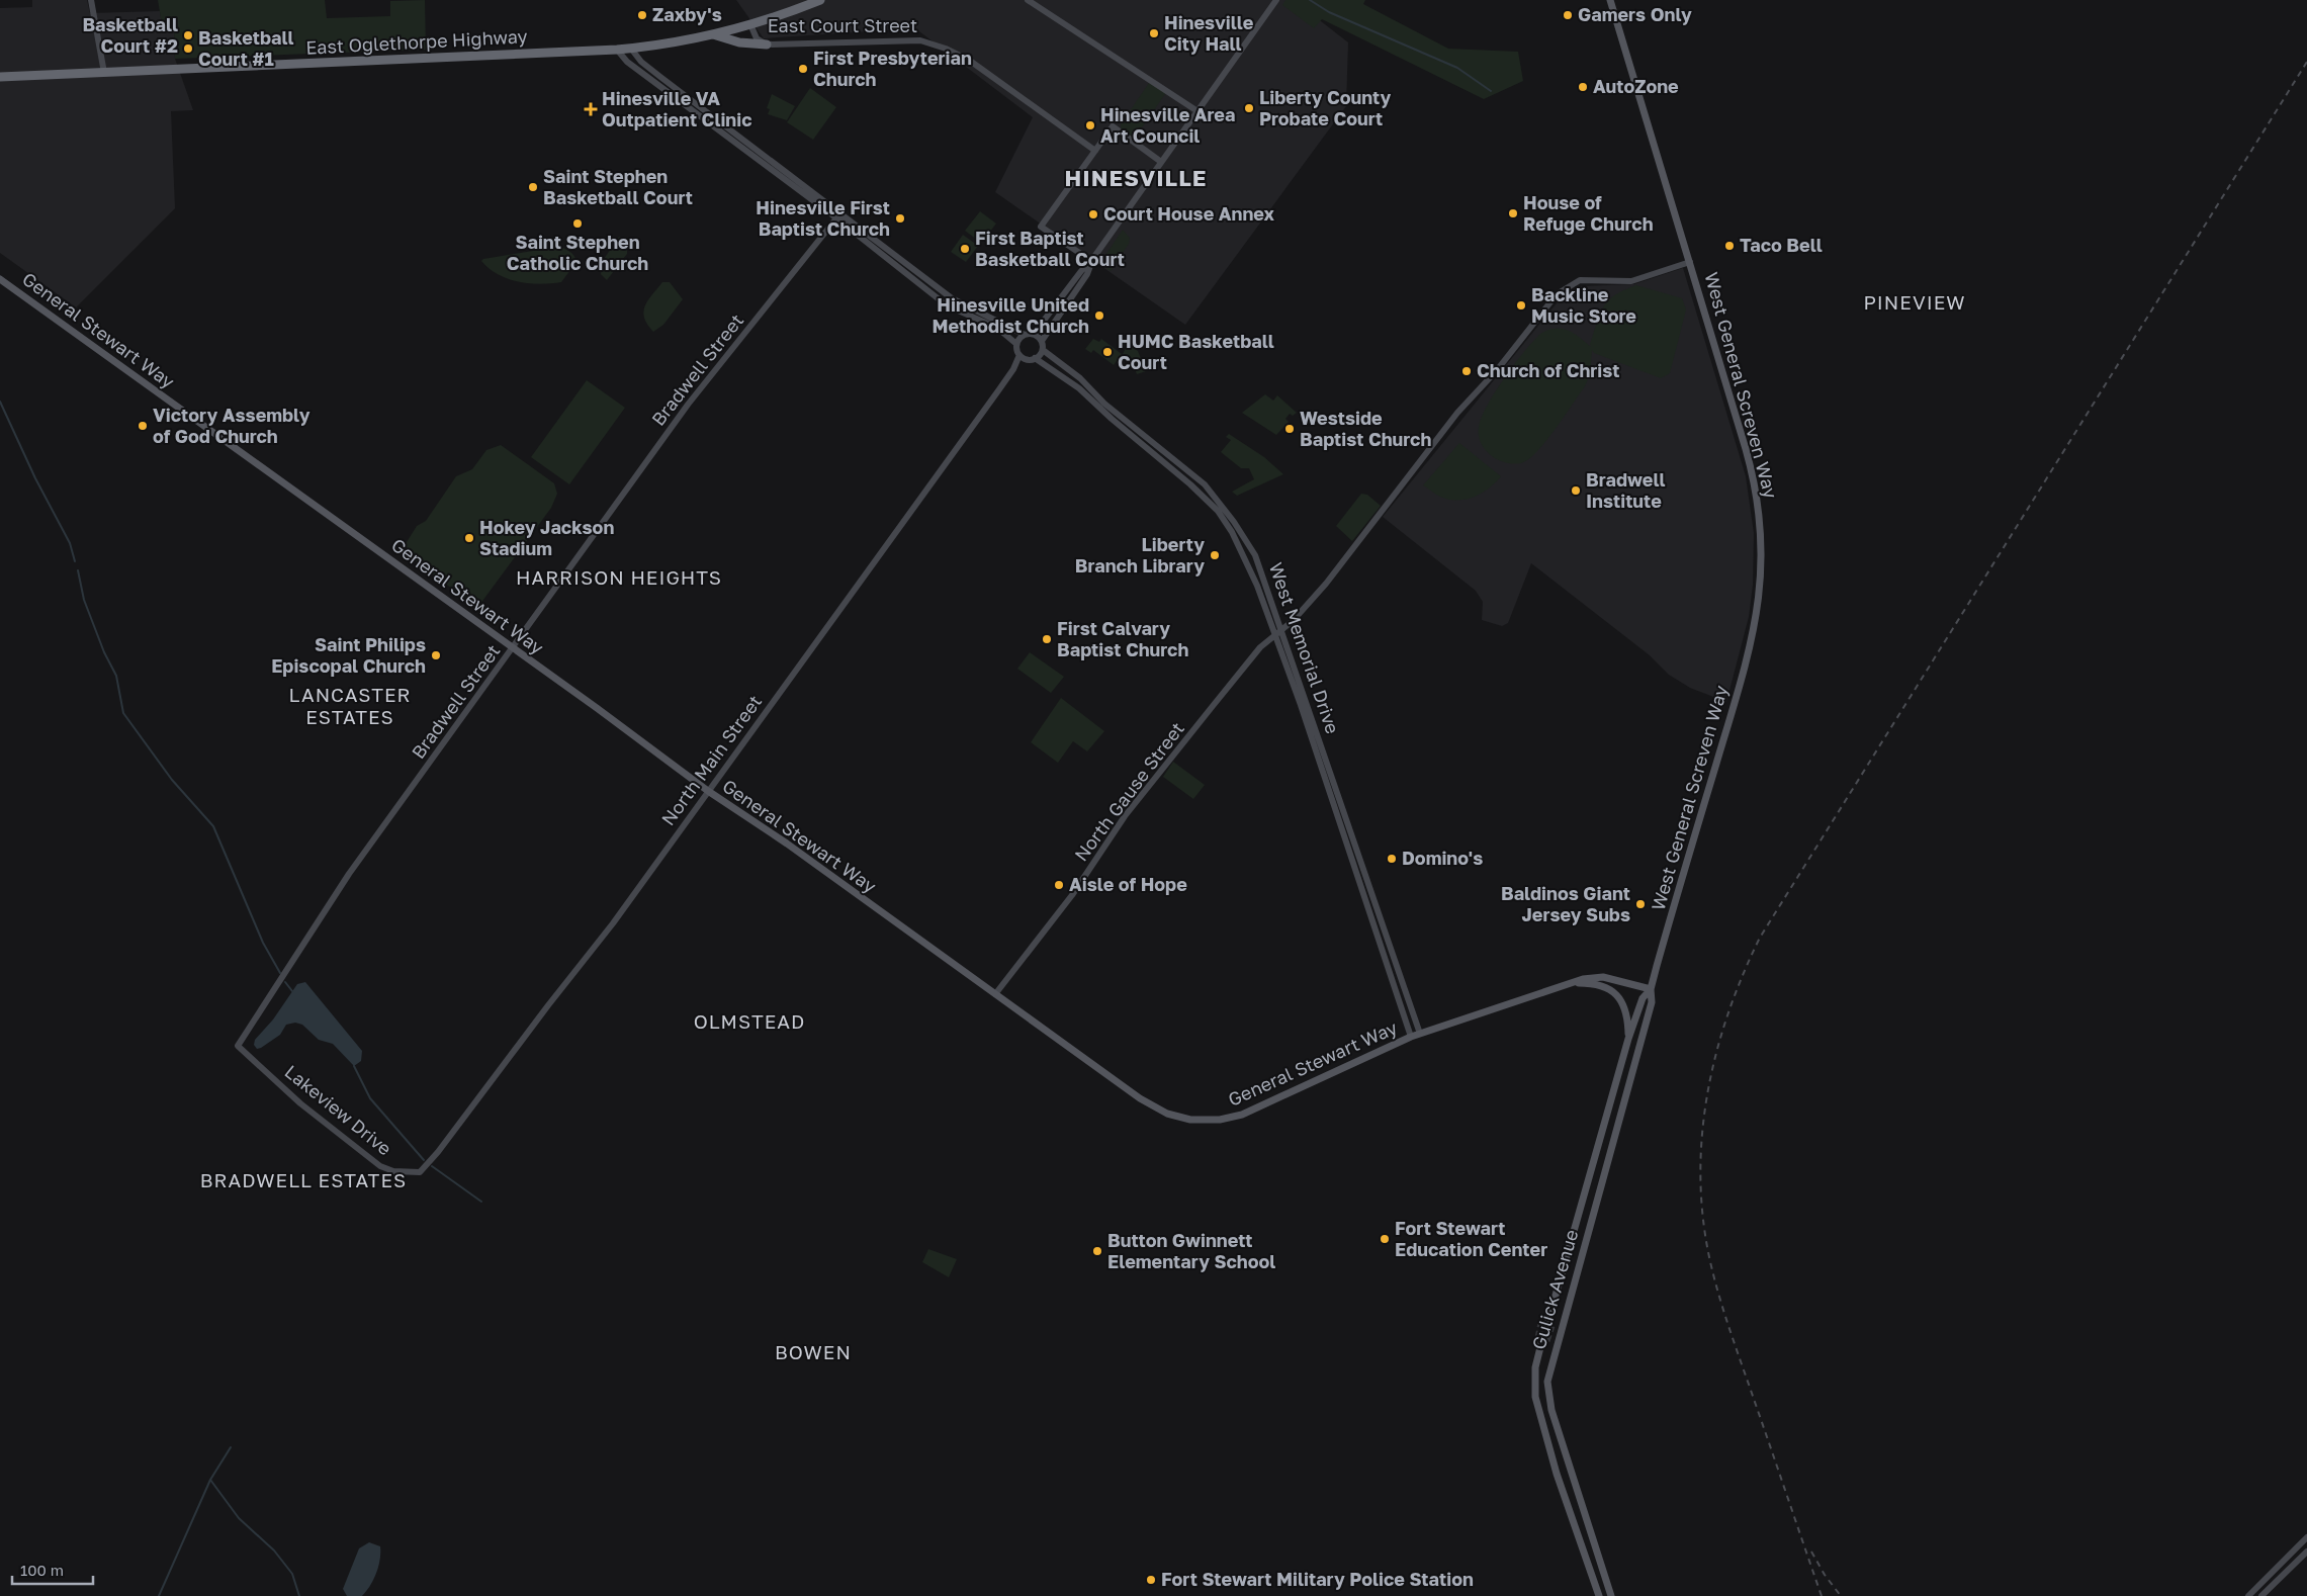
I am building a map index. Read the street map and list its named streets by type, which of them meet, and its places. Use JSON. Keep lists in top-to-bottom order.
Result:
{
  "streets": {
    "highway": ["East Oglethorpe Highway"],
    "main road": ["General Stewart Way", "West General Screven Way", "Gulick Avenue"],
    "street": [
      "East Court Street",
      "Bradwell Street",
      "West Memorial Drive",
      "North Main Street",
      "North Gause Street",
      "Lakeview Drive"
    ]
  },
  "crossings": [
    ["East Court Street", "East Oglethorpe Highway"],
    ["General Stewart Way", "Bradwell Street"],
    ["General Stewart Way", "West General Screven Way"],
    ["General Stewart Way", "West Memorial Drive"],
    ["General Stewart Way", "North Main Street"],
    ["General Stewart Way", "North Gause Street"],
    ["General Stewart Way", "Gulick Avenue"],
    ["Bradwell Street", "Lakeview Drive"],
    ["West General Screven Way", "North Gause Street"],
    ["West General Screven Way", "Gulick Avenue"],
    ["West Memorial Drive", "North Main Street"],
    ["West Memorial Drive", "North Gause Street"],
    ["North Main Street", "Lakeview Drive"]
  ],
  "districts": [
    "HINESVILLE",
    "PINEVIEW",
    "HARRISON HEIGHTS",
    "LANCASTER ESTATES",
    "OLMSTEAD",
    "BRADWELL ESTATES",
    "BOWEN"
  ],
  "places": {
    "other": [
      "Zaxby's",
      "Gamers Only",
      "Hinesville City Hall",
      "Basketball Court #2",
      "Basketball Court #1",
      "First Presbyterian Church",
      "AutoZone",
      "Liberty County Probate Court",
      "Hinesville Area Art Council",
      "Saint Stephen Basketball Court",
      "House of Refuge Church",
      "Court House Annex",
      "Hinesville First Baptist Church",
      "Saint Stephen Catholic Church",
      "Taco Bell",
      "First Baptist Basketball Court",
      "Backline Music Store",
      "Hinesville United Methodist Church",
      "HUMC Basketball Court",
      "Church of Christ",
      "Victory Assembly of God Church",
      "Westside Baptist Church",
      "Bradwell Institute",
      "Hokey Jackson Stadium",
      "Liberty Branch Library",
      "First Calvary Baptist Church",
      "Saint Philips Episcopal Church",
      "Domino's",
      "Aisle of Hope",
      "Baldinos Giant Jersey Subs",
      "Fort Stewart Education Center",
      "Button Gwinnett Elementary School",
      "Fort Stewart Military Police Station"
    ],
    "health": ["Hinesville VA Outpatient Clinic"]
  },
  "scale_bar": "100 m"
}
